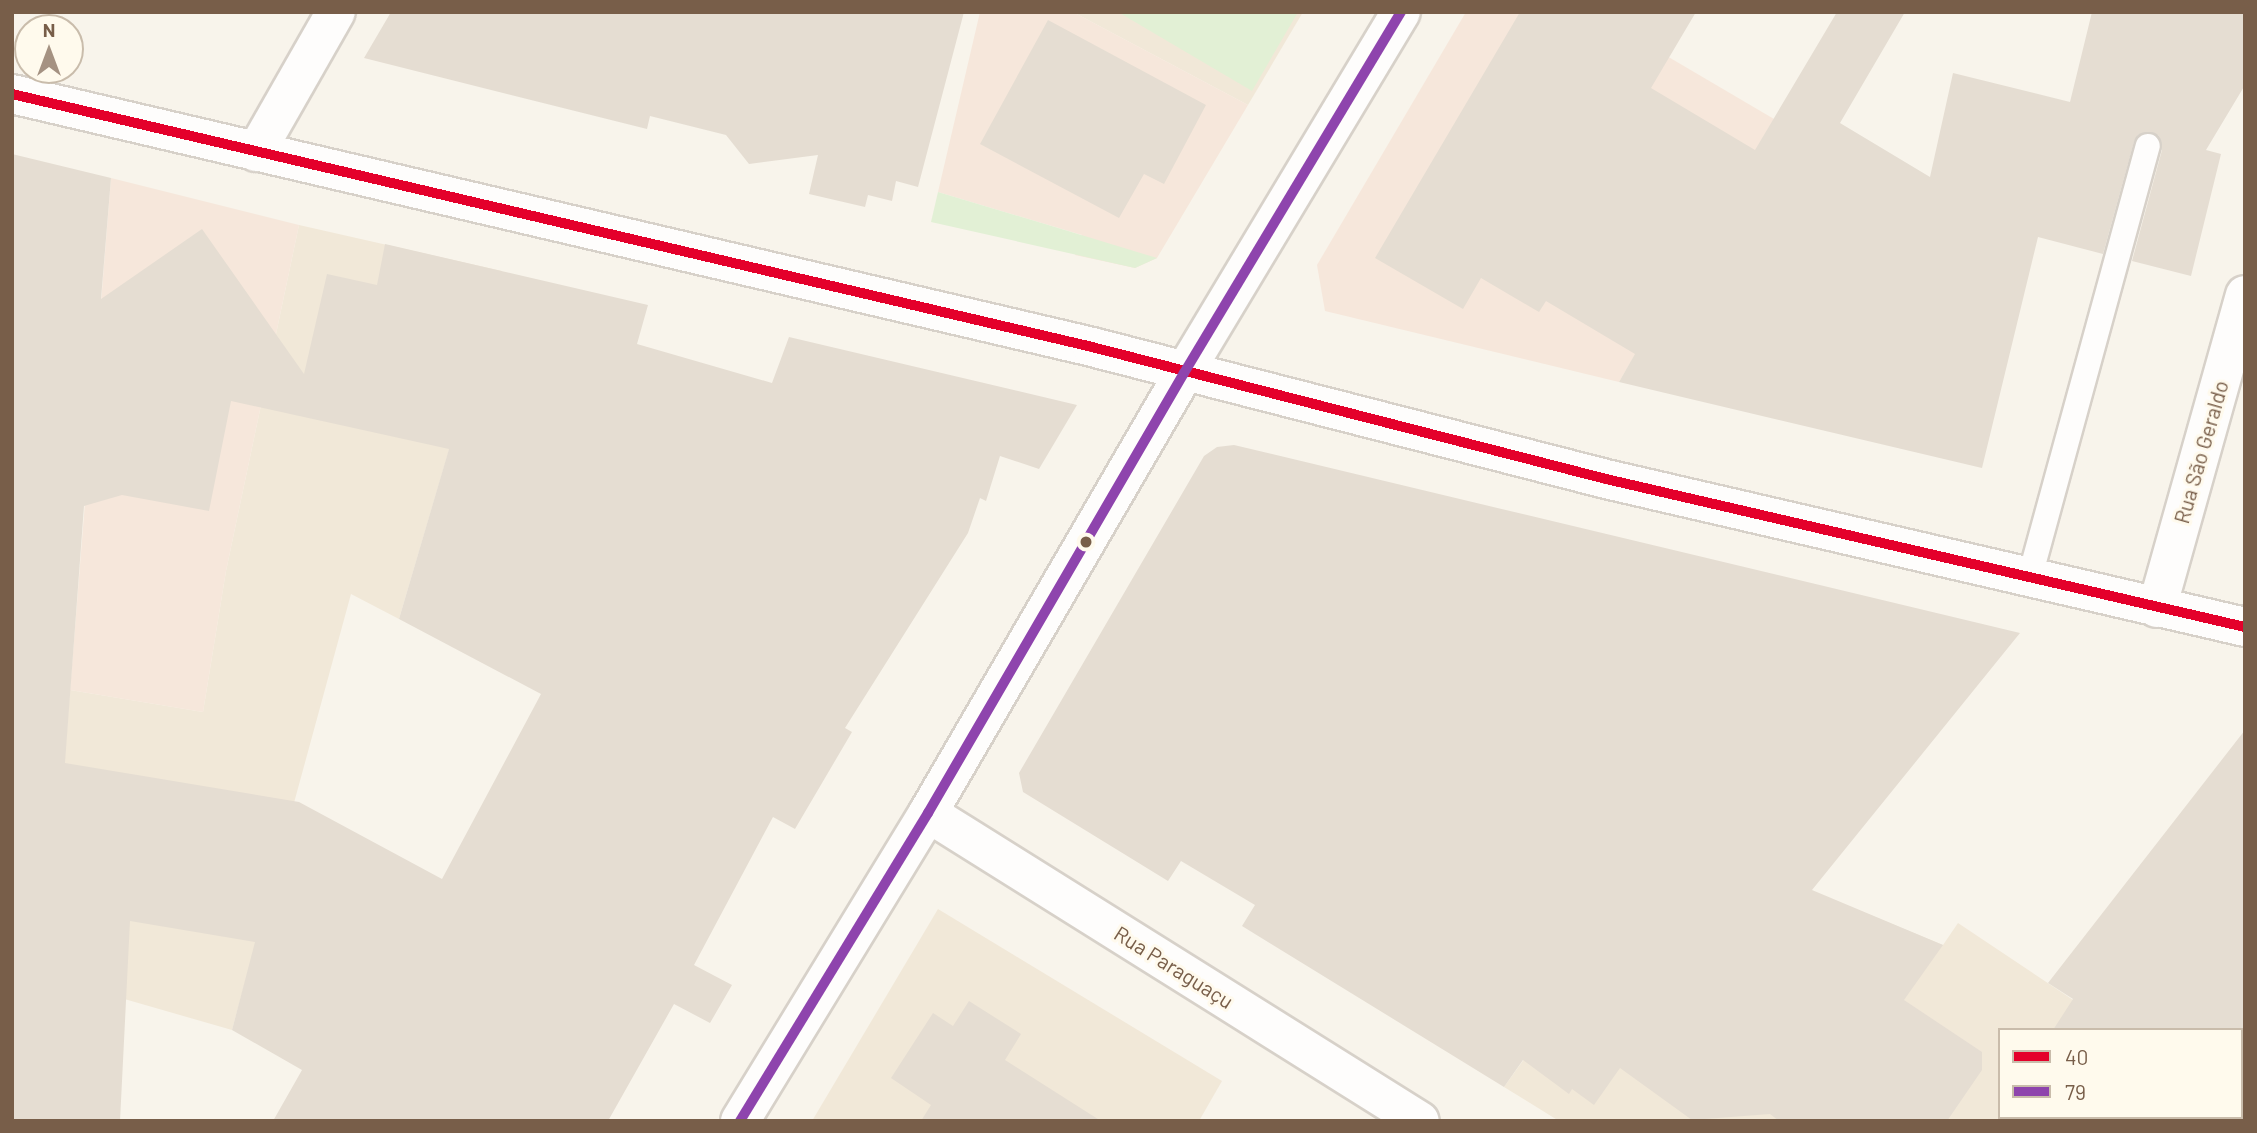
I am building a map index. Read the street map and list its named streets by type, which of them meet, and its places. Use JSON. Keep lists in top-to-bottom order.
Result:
{
  "streets": {
    "street": ["Rua São Geraldo", "Rua Paraguaçu"]
  },
  "lines": ["transit line 79", "transit line 40"],
  "legend": ["40", "79"],
  "north": "top"
}
